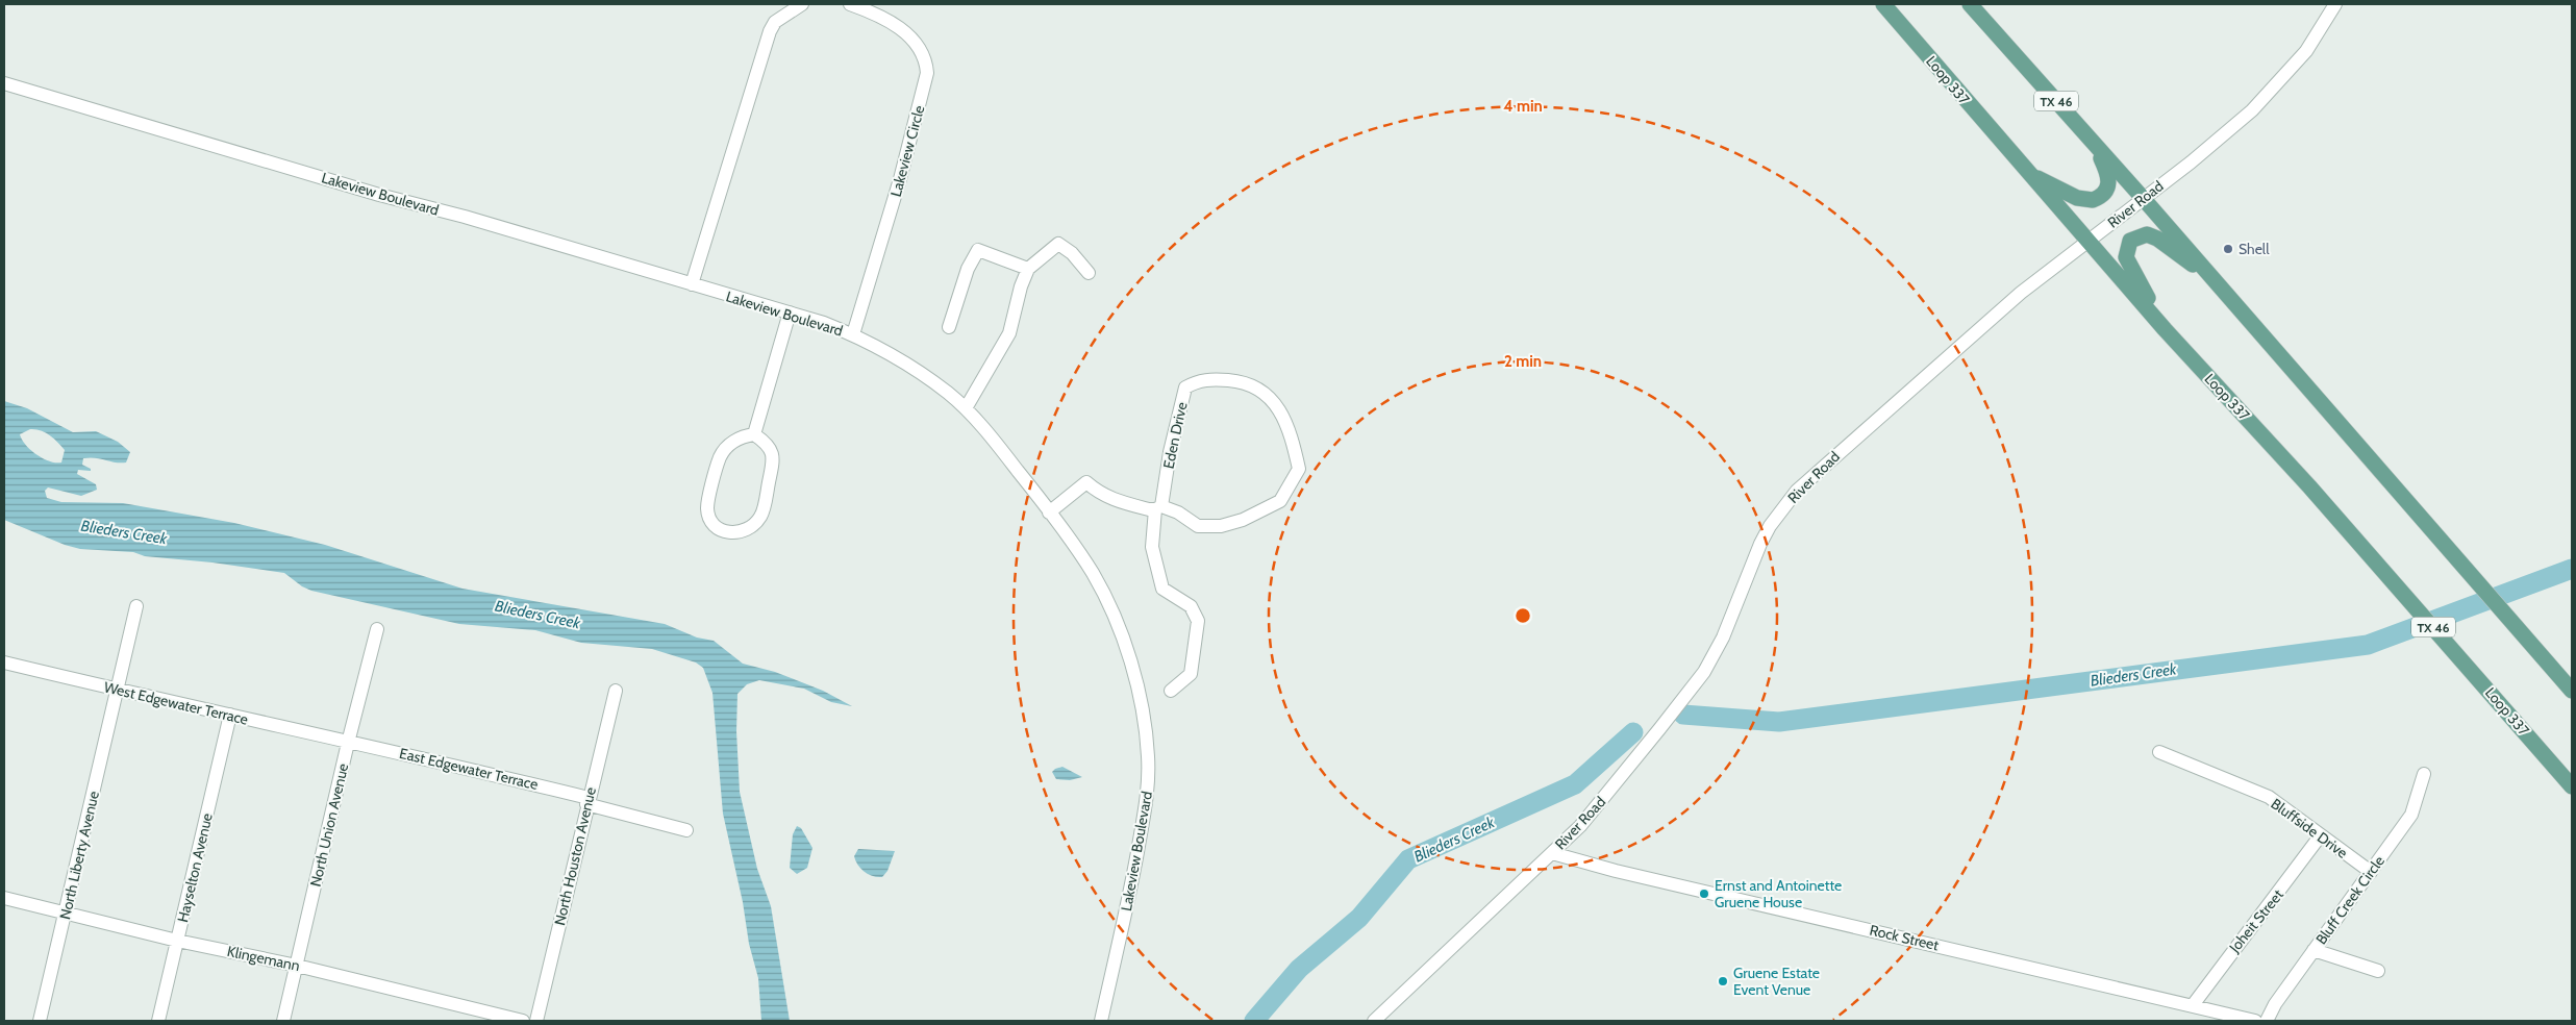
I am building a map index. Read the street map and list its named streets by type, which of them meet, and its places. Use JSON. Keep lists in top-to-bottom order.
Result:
{
  "streets": {
    "main road": ["Loop 337", "TX 46"],
    "street": [
      "Lakeview Circle",
      "Lakeview Boulevard",
      "River Road",
      "Eden Drive",
      "West Edgewater Terrace",
      "East Edgewater Terrace",
      "North Union Avenue",
      "Bluffside Drive",
      "North Liberty Avenue",
      "North Houston Avenue",
      "Hayselton Avenue",
      "Bluff Creek Circle",
      "Joheit Street",
      "Rock Street",
      "Klingemann"
    ]
  },
  "crossings": [
    ["Loop 337", "River Road"],
    ["TX 46", "River Road"],
    ["Lakeview Circle", "Lakeview Boulevard"],
    ["Lakeview Boulevard", "Eden Drive"],
    ["River Road", "Rock Street"],
    ["West Edgewater Terrace", "East Edgewater Terrace"],
    ["West Edgewater Terrace", "North Union Avenue"],
    ["West Edgewater Terrace", "North Liberty Avenue"],
    ["West Edgewater Terrace", "Hayselton Avenue"],
    ["East Edgewater Terrace", "North Union Avenue"],
    ["East Edgewater Terrace", "North Houston Avenue"],
    ["North Union Avenue", "Klingemann"],
    ["Bluffside Drive", "Bluff Creek Circle"],
    ["Bluffside Drive", "Joheit Street"],
    ["North Liberty Avenue", "Klingemann"],
    ["Hayselton Avenue", "Klingemann"],
    ["Joheit Street", "Rock Street"]
  ],
  "water": ["Blieders Creek"],
  "places": ["Shell", "Ernst and Antoinette Gruene House", "Gruene Estate Event Venue"],
  "rings": ["4 min", "2 min"]
}
